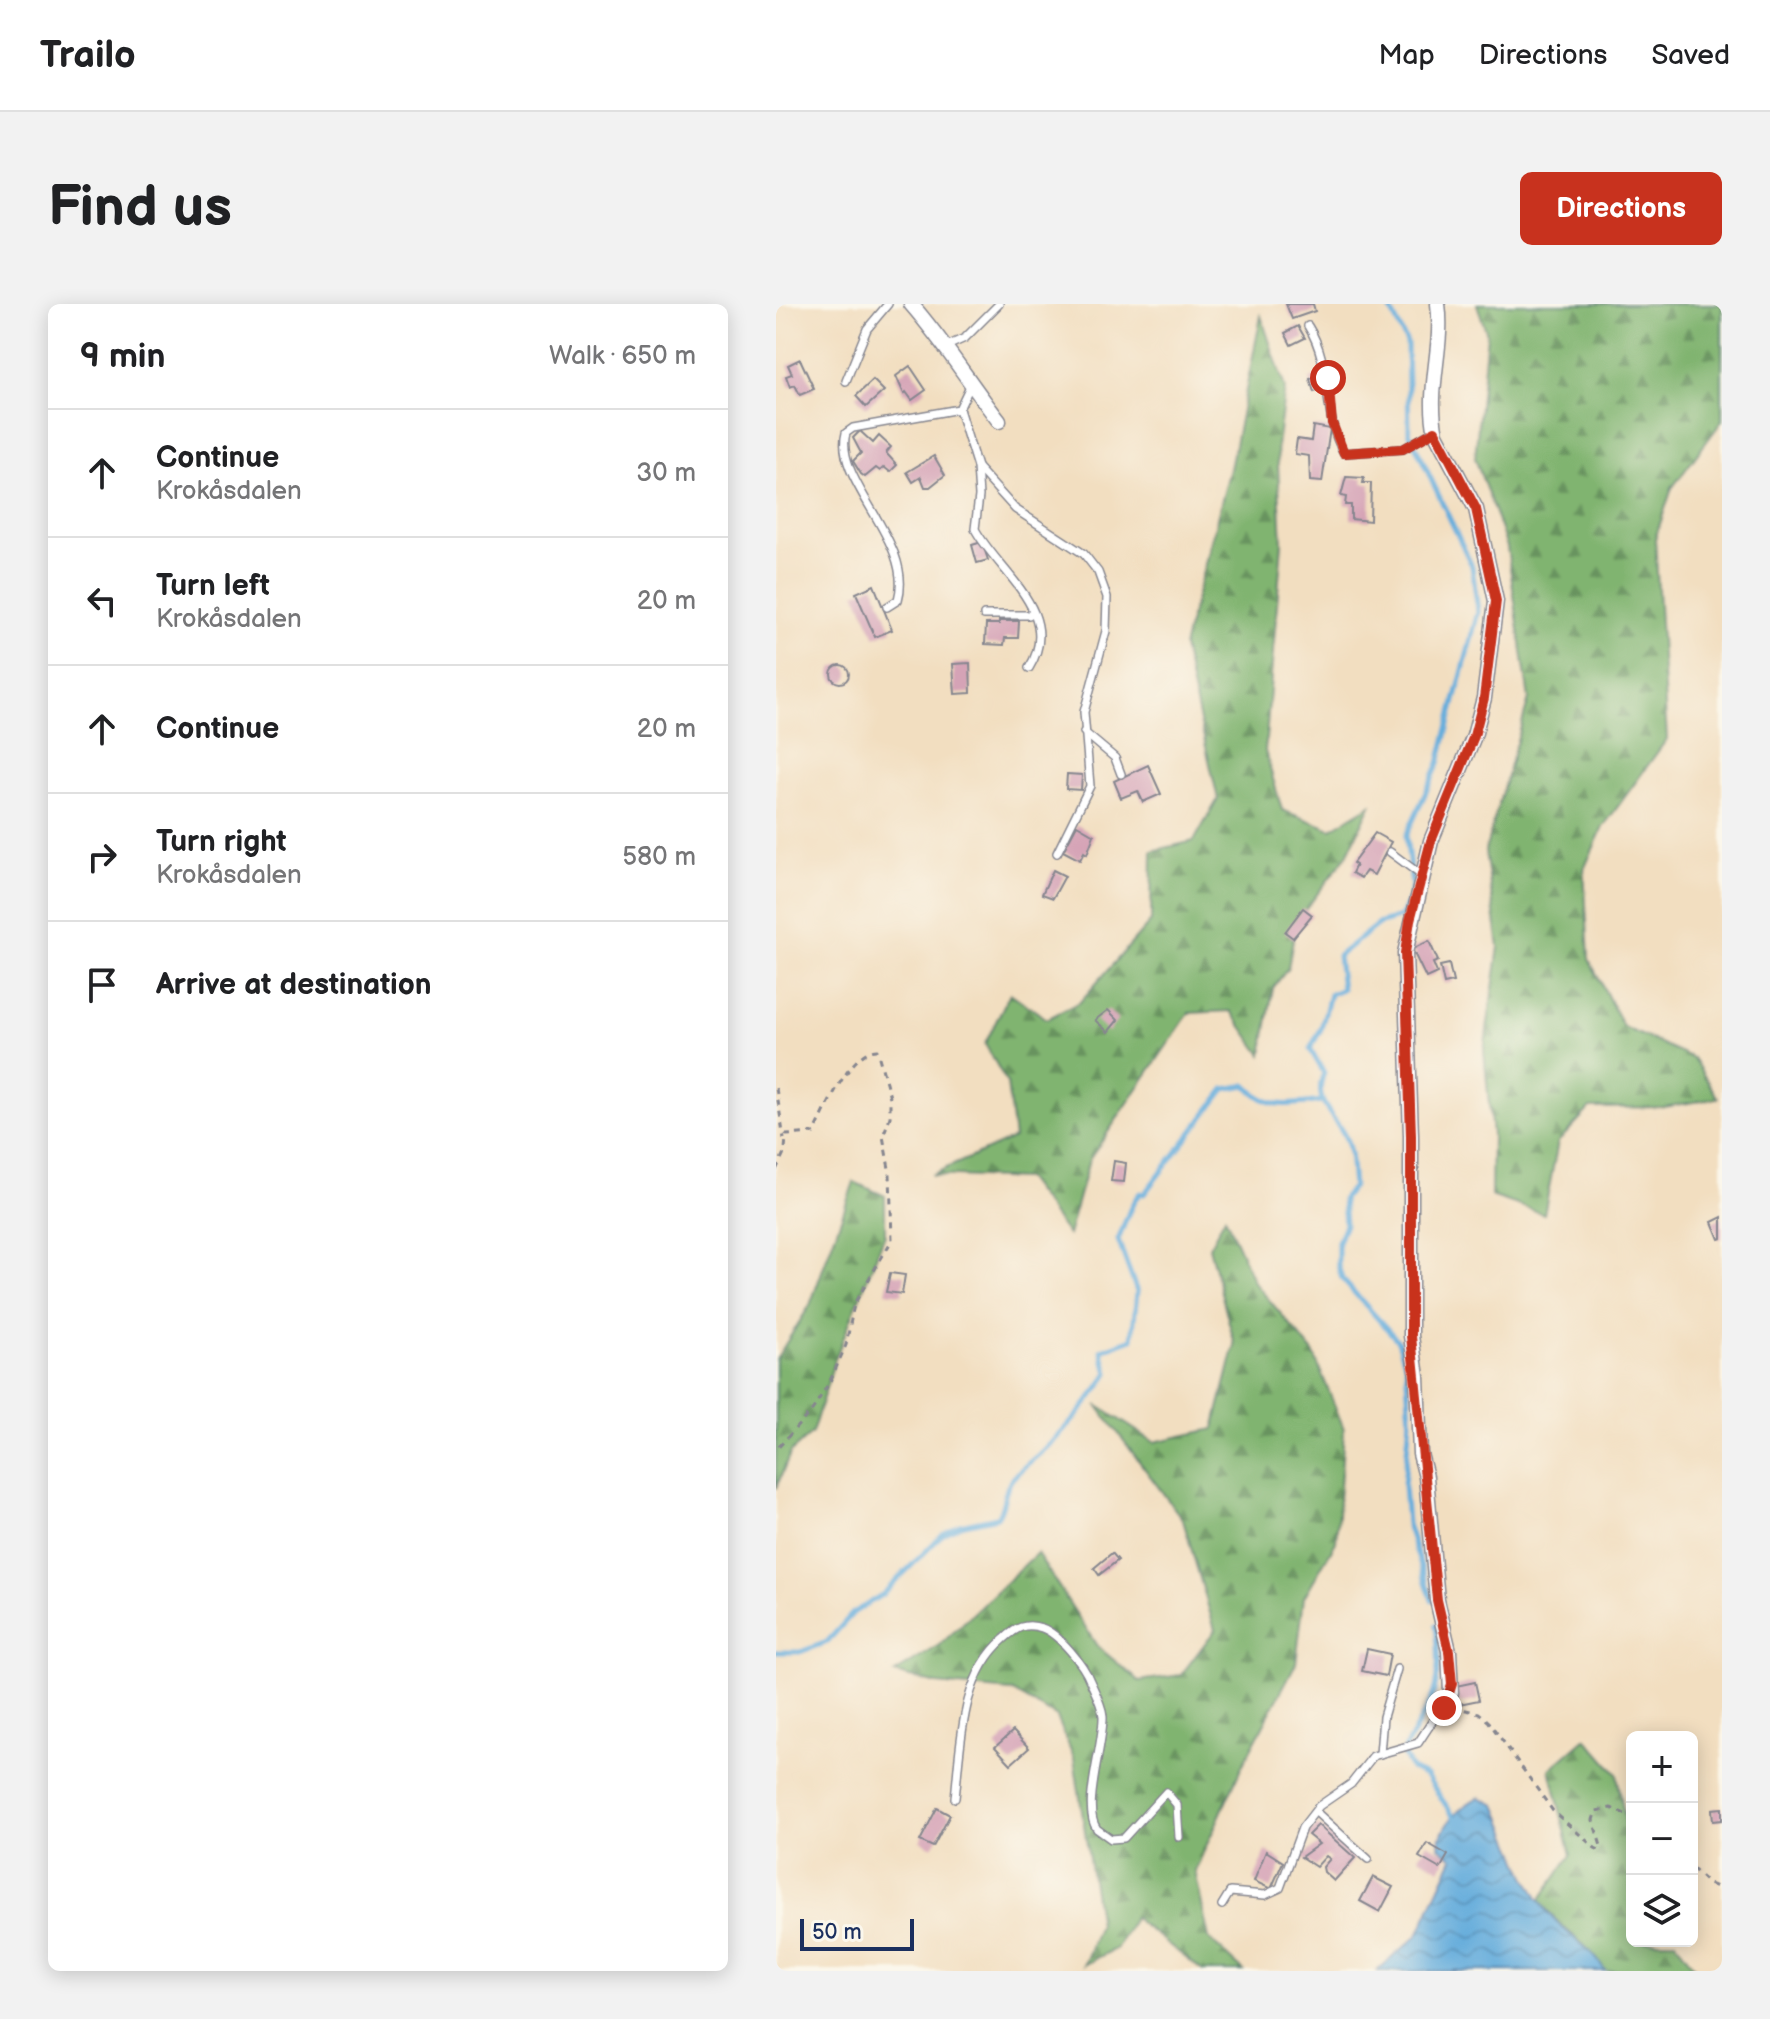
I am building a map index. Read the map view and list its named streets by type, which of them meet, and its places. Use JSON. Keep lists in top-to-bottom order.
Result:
{
  "scale_bar": "50 m",
  "page": {
    "header": "Trailo",
    "nav": ["Map", "Directions", "Saved"],
    "buttons": "Directions",
    "title": "Find us",
    "heading": ["9 min", "Walk · 650 m"],
    "list": [
      ["Continue", "Krokåsdalen", "30 m"],
      ["Turn left", "Krokåsdalen", "20 m"],
      ["Continue", "20 m"],
      ["Turn right", "Krokåsdalen", "580 m"],
      "Arrive at destination"
    ],
    "map_buttons": ["+", "−"],
    "scale": "50 m"
  }
}
